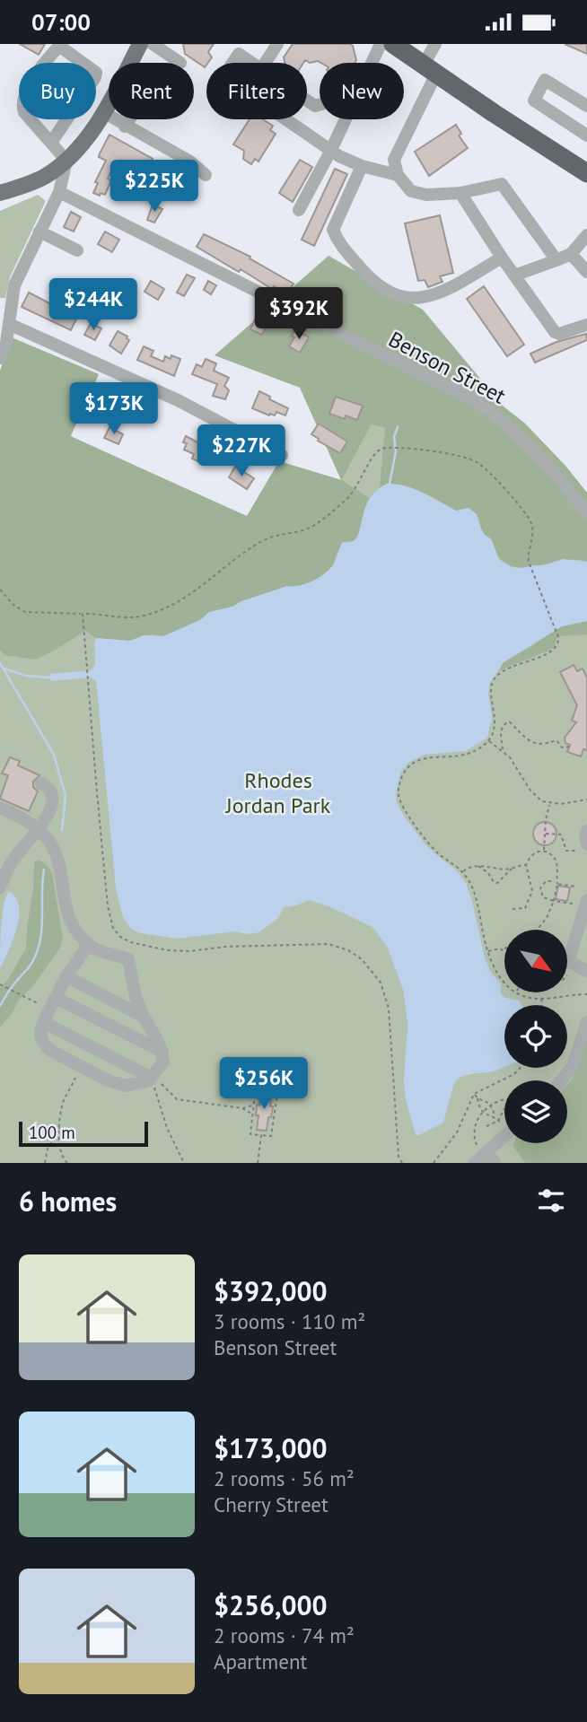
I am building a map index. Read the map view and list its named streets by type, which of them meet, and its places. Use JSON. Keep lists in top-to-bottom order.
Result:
{
  "streets": {
    "street": ["Benson Street"]
  },
  "parks": ["Rhodes Jordan Park"],
  "scale_bar": "100 m",
  "north": "bottom right",
  "page": {
    "status": "07:00",
    "chip": [
      "Buy",
      "Rent",
      "Filters",
      "New"
    ],
    "price": [
      "$225K",
      "$244K",
      "$392K",
      "$173K",
      "$227K",
      "$256K"
    ],
    "scale": "100 m",
    "heading": "6 homes",
    "list": [
      {
        "name": "$392,000",
        "note": "3 rooms · 110 m² · Benson Street"
      },
      {
        "name": "$173,000",
        "note": "2 rooms · 56 m² · Cherry Street"
      },
      {
        "name": "$256,000",
        "note": "2 rooms · 74 m² · Apartment"
      }
    ]
  }
}
